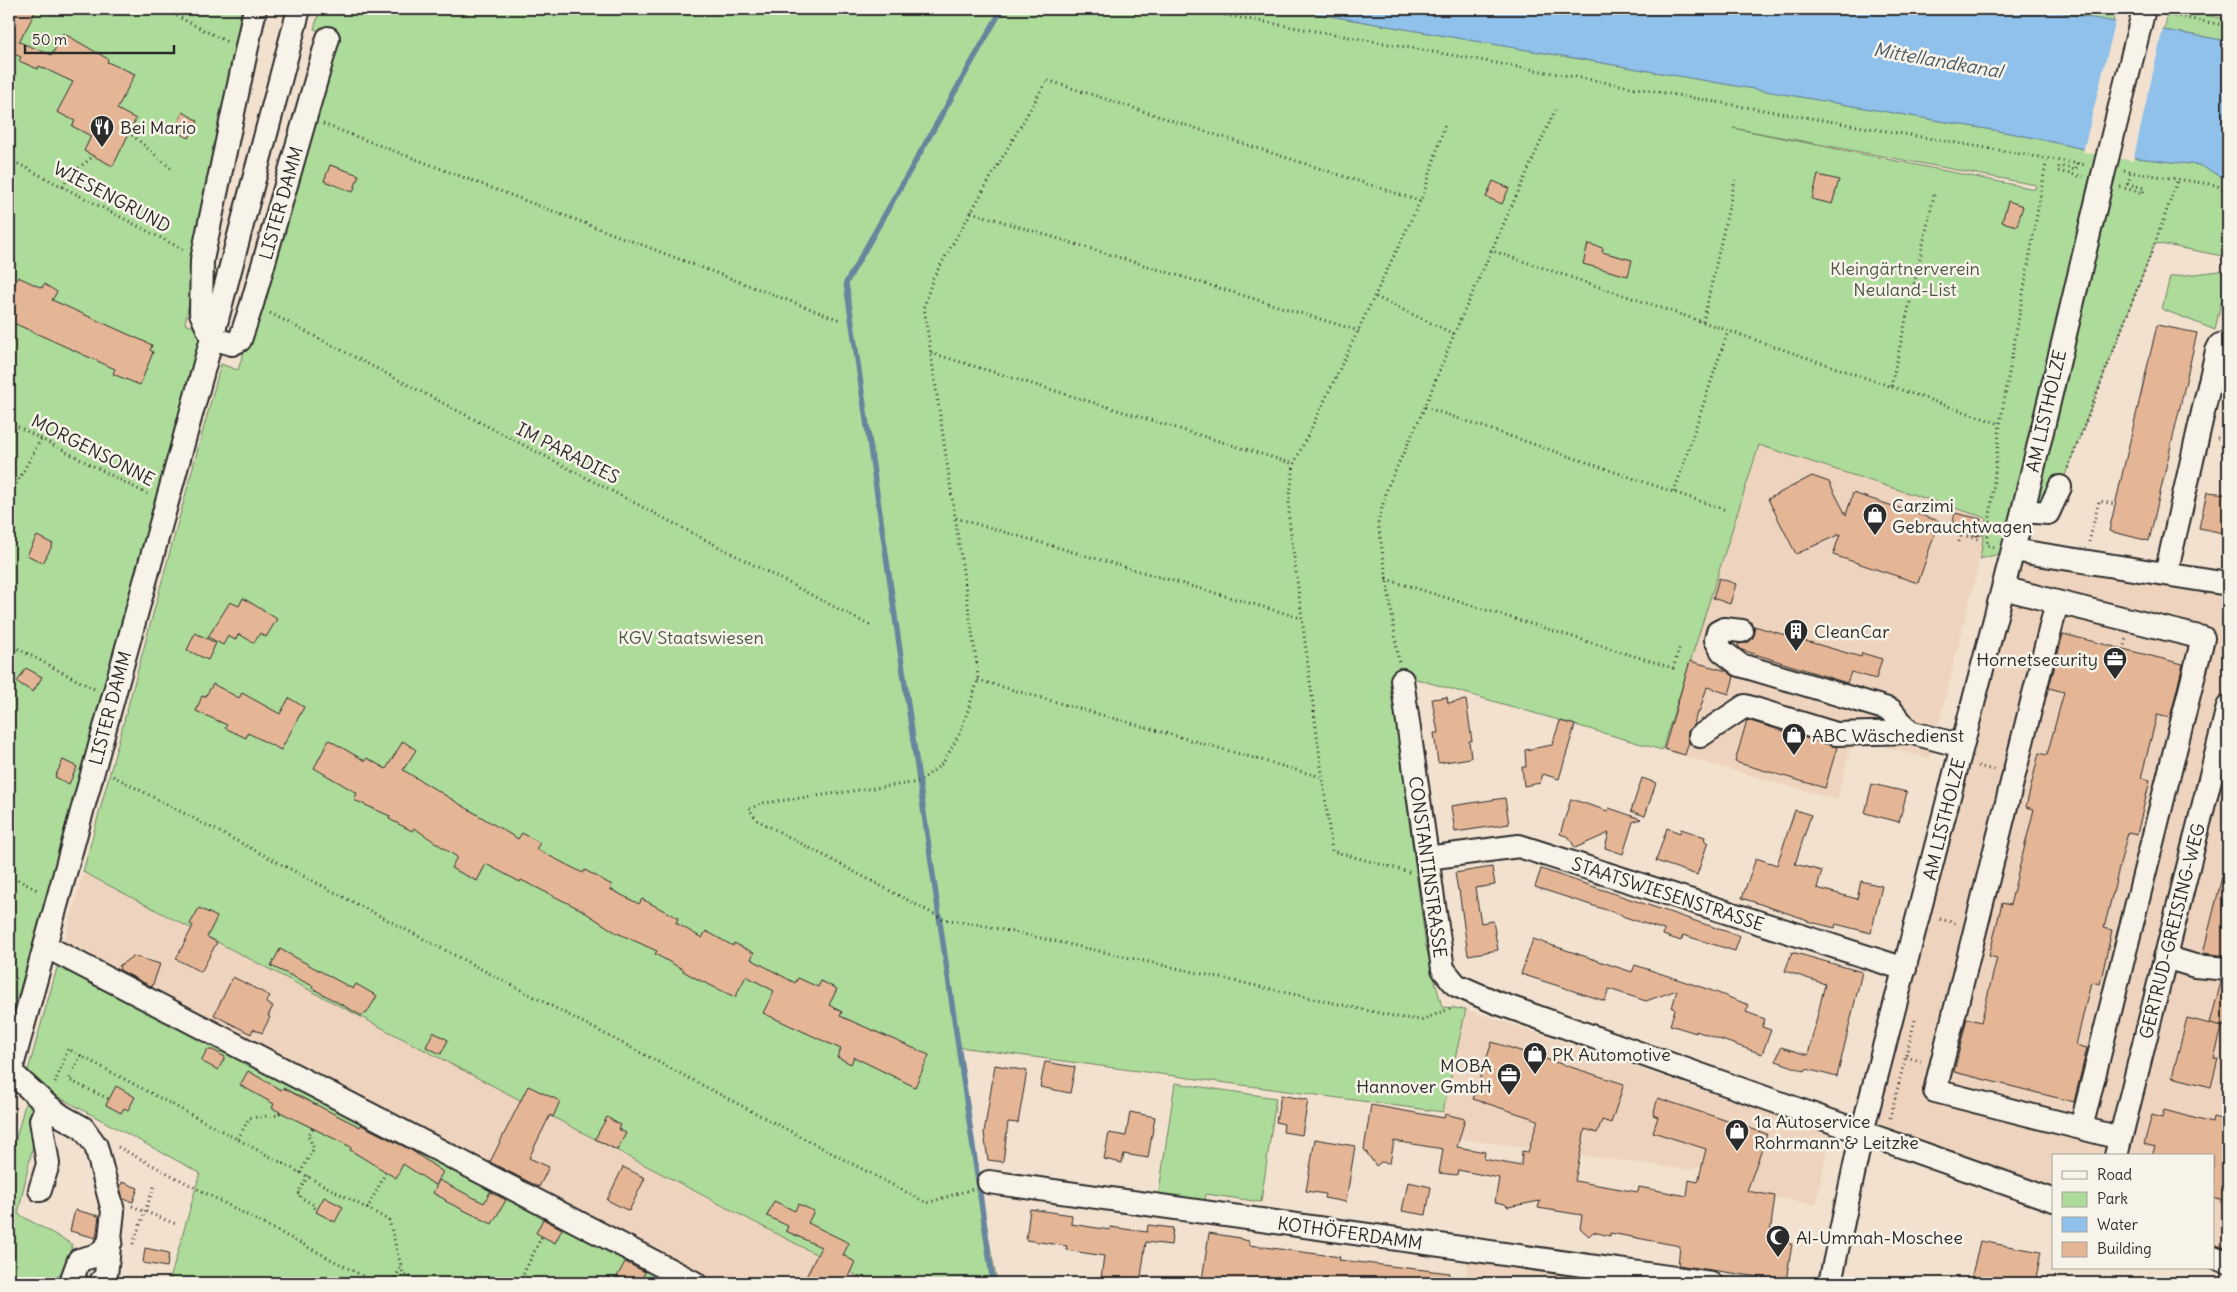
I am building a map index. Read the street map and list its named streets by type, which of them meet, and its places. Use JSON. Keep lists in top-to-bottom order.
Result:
{
  "streets": {
    "street": [
      "LISTER DAMM",
      "AM LISTHOLZE",
      "CONSTANTINSTRASSE",
      "STAATSWIESENSTRASSE",
      "GERTRUD-GREISING-WEG",
      "KOTHÖFERDAMM"
    ],
    "path": ["WIESENGRUND", "MORGENSONNE", "IM PARADIES"]
  },
  "crossings": [
    ["LISTER DAMM", "MORGENSONNE"],
    ["LISTER DAMM", "IM PARADIES"],
    ["AM LISTHOLZE", "CONSTANTINSTRASSE"],
    ["AM LISTHOLZE", "STAATSWIESENSTRASSE"],
    ["CONSTANTINSTRASSE", "STAATSWIESENSTRASSE"]
  ],
  "water": ["Mittellandkanal"],
  "parks": ["Kleingärtnerverein Neuland-List", "KGV Staatswiesen"],
  "places": {
    "restaurant": ["Bei Mario"],
    "shop": [
      "Carzimi Gebrauchtwagen",
      "ABC Wäschedienst",
      "PK Automotive",
      "1a Autoservice Rohrmann & Leitzke"
    ],
    "building": ["CleanCar"],
    "office": ["Hornetsecurity", "MOBA Hannover GmbH"],
    "mosque": ["Al-Ummah-Moschee"]
  },
  "legend": [
    "Road",
    "Park",
    "Water",
    "Building"
  ],
  "scale_bar": "50 m"
}
